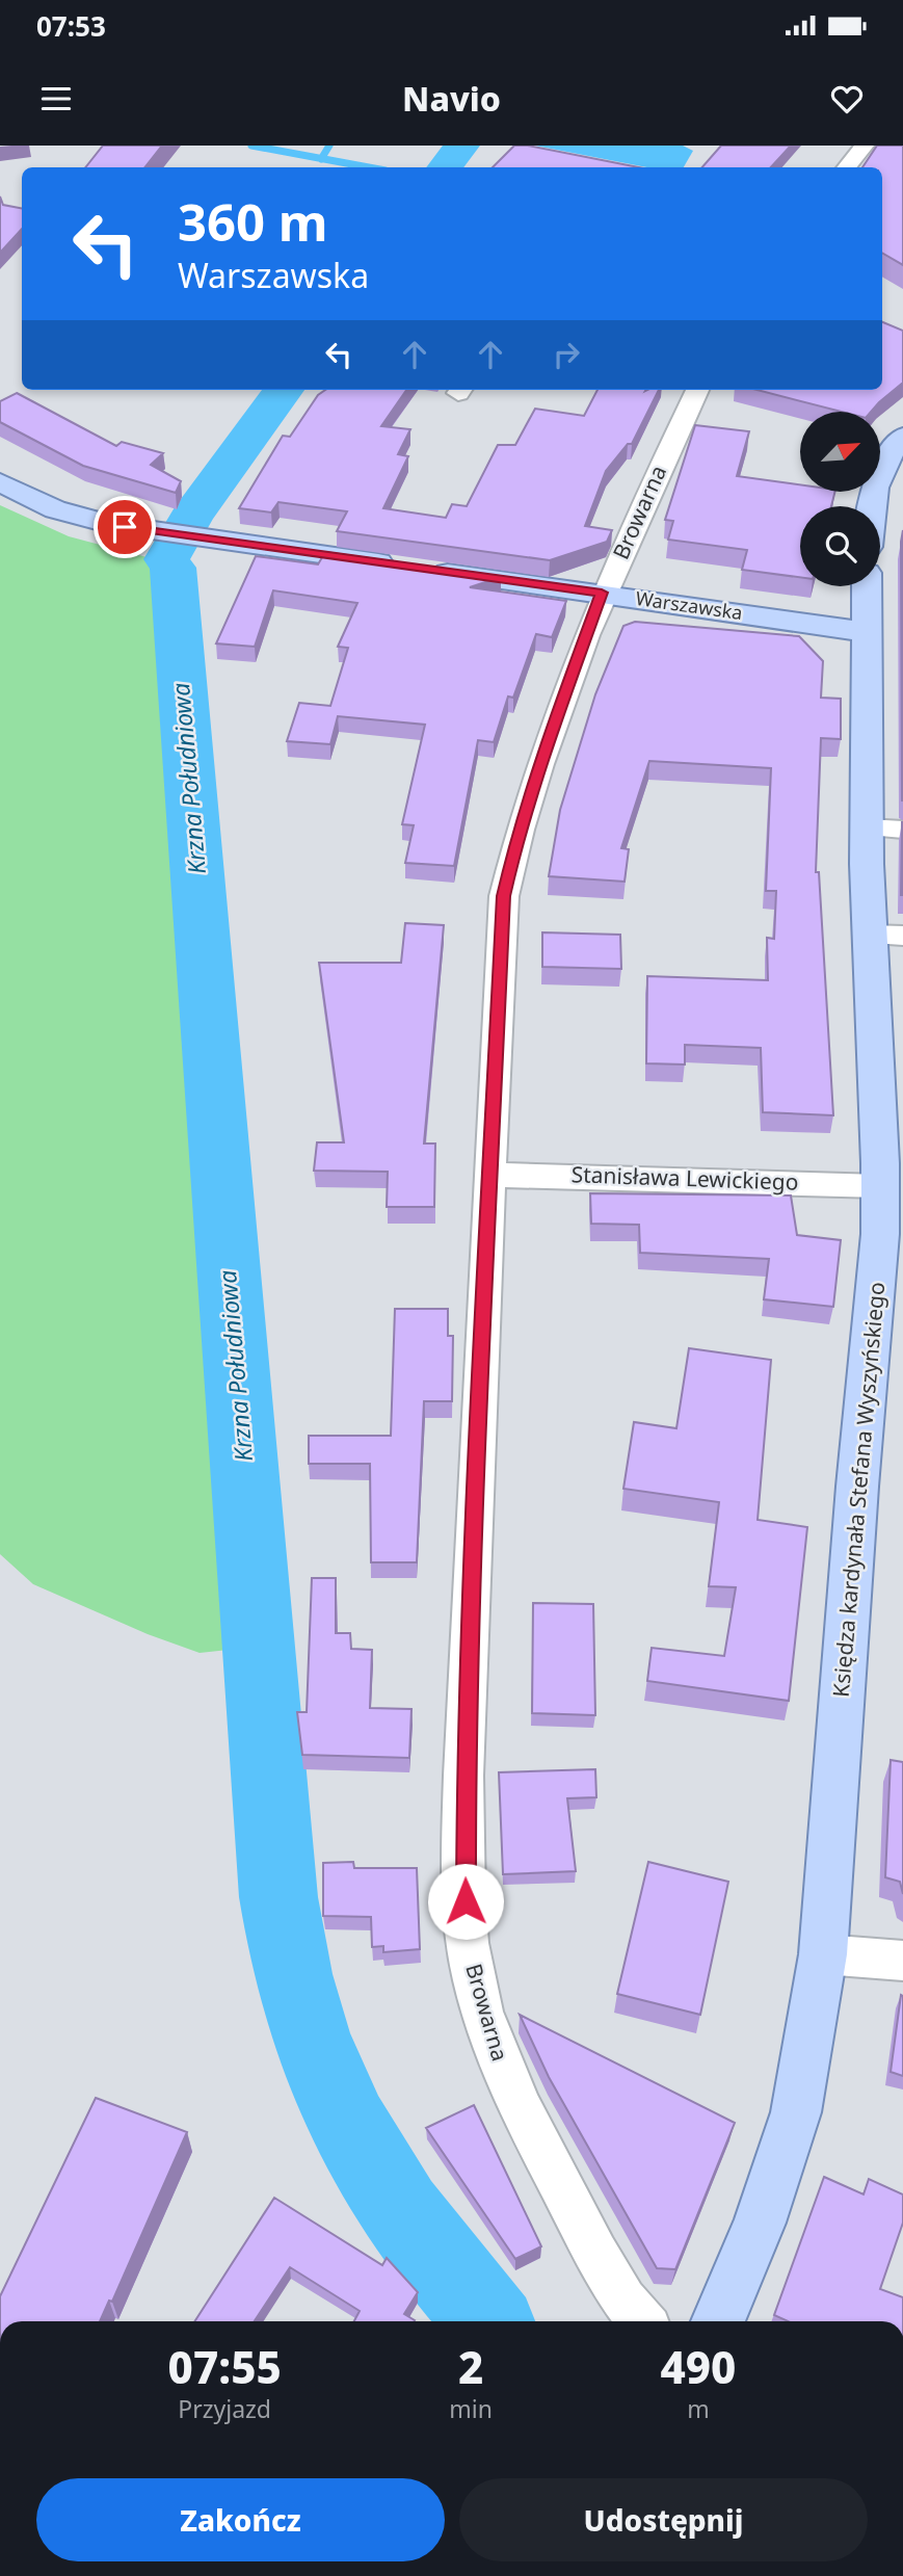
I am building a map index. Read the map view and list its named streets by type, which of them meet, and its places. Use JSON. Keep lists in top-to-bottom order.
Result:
{
  "streets": {
    "main road": ["Warszawska", "Księdza kardynała Stefana Wyszyńskiego"],
    "street": ["Browarna", "Stanisława Lewickiego"]
  },
  "crossings": [
    ["Browarna", "Warszawska"],
    ["Browarna", "Stanisława Lewickiego"],
    ["Warszawska", "Księdza kardynała Stefana Wyszyńskiego"],
    ["Stanisława Lewickiego", "Księdza kardynała Stefana Wyszyńskiego"]
  ],
  "water": ["Krzna Południowa"],
  "north": "top right",
  "page": {
    "status": "07:53",
    "header": "Navio",
    "turn": ["360 m", "Warszawska"],
    "eta": [
      "07:55",
      "Przyjazd",
      "2",
      "min",
      "490",
      "m"
    ],
    "buttons": ["Zakończ", "Udostępnij"]
  }
}
